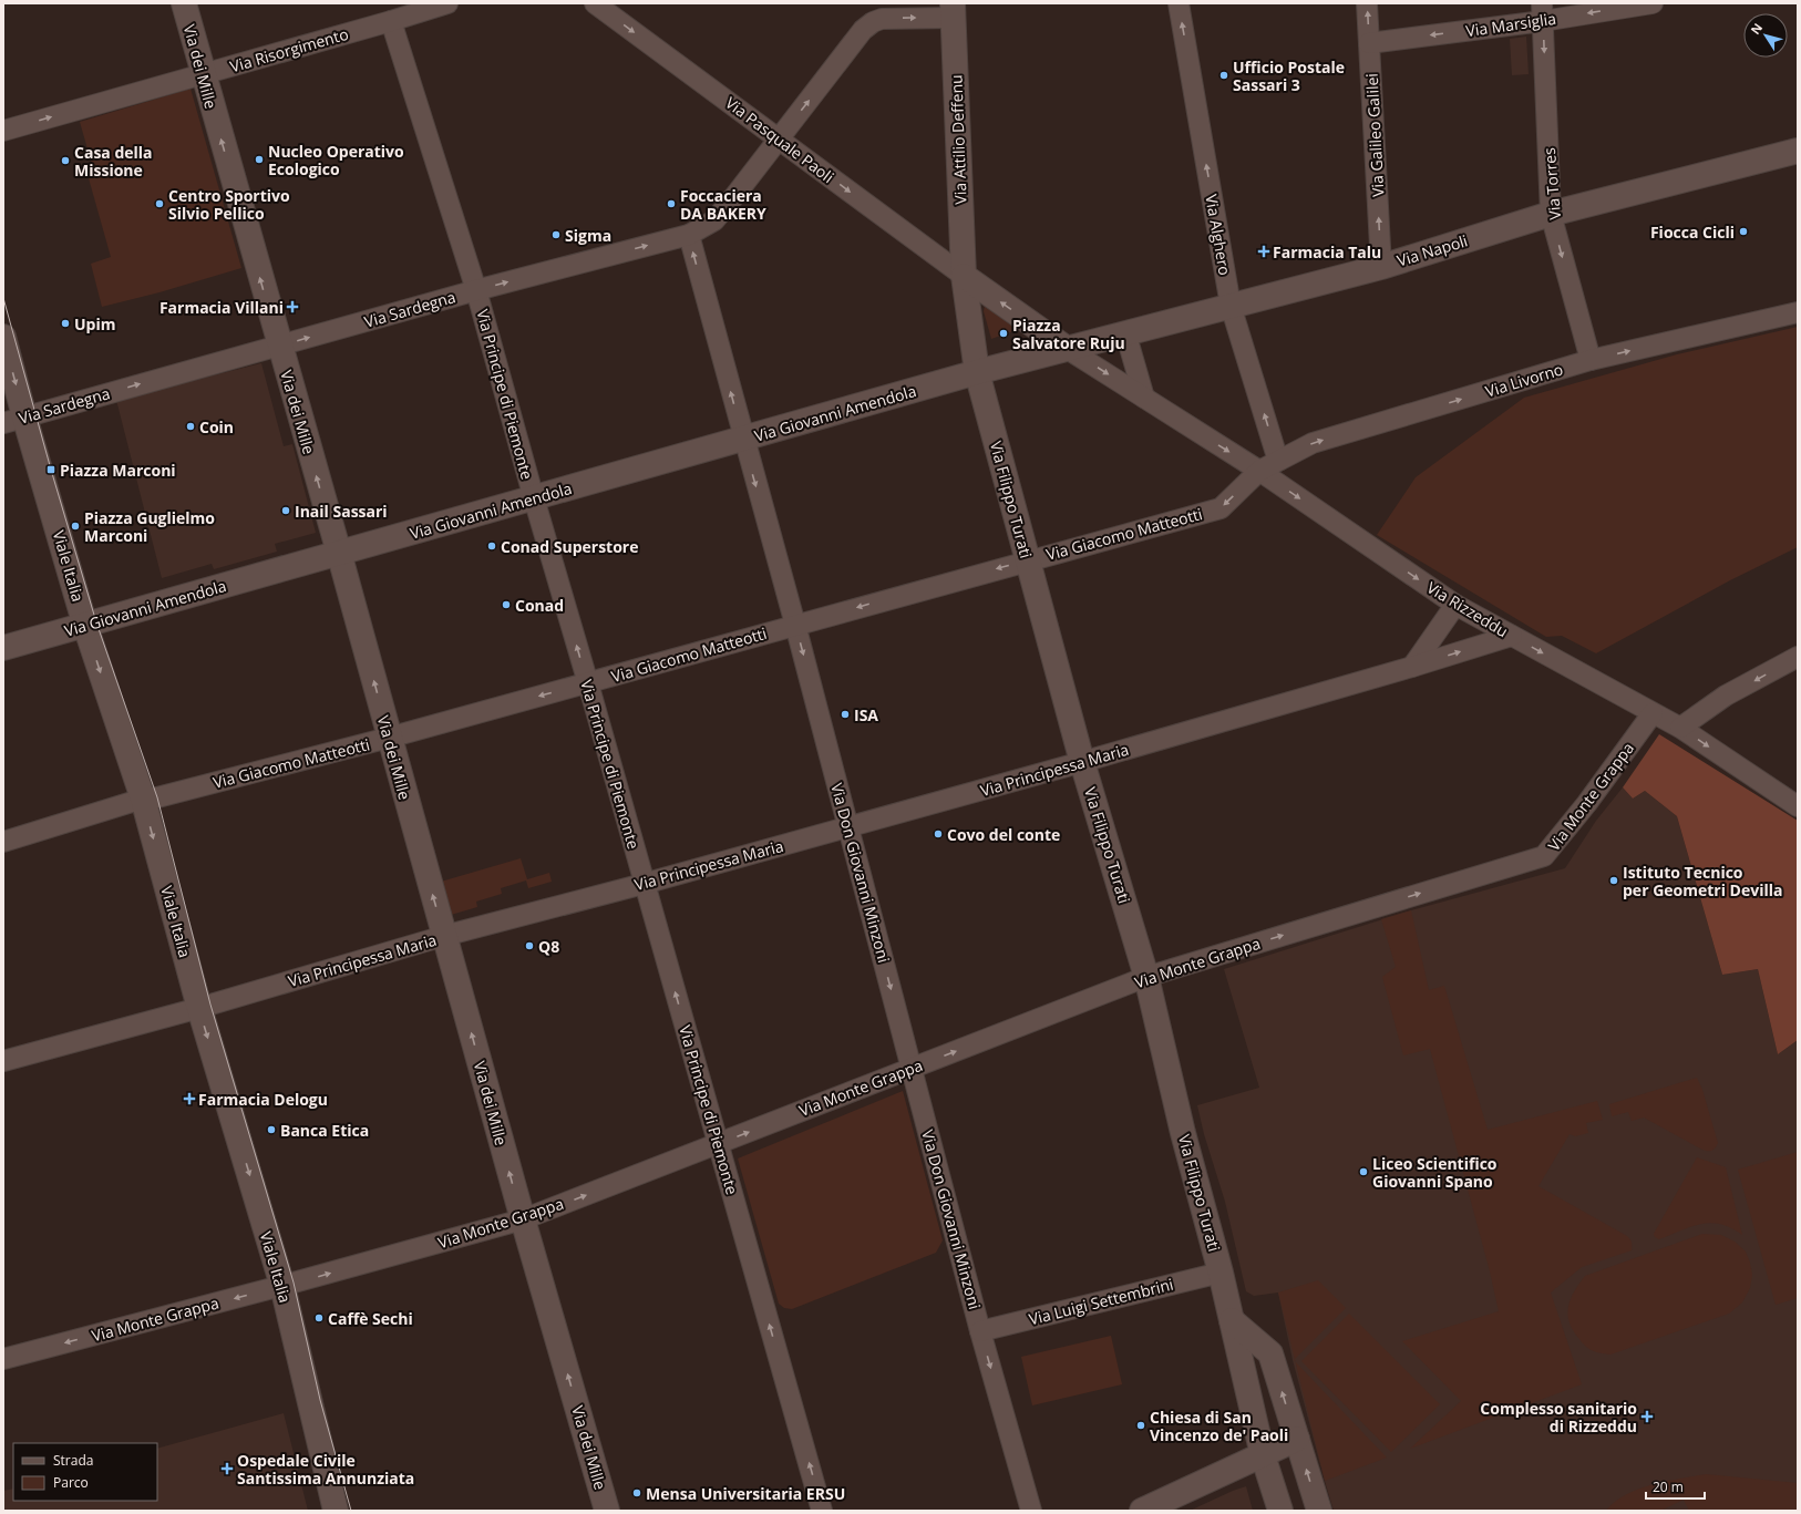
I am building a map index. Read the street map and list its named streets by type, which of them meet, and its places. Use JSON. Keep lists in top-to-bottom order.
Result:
{
  "streets": {
    "street": [
      "Via Marsiglia",
      "Via Risorgimento",
      "Via dei Mille",
      "Via Galileo Galilei",
      "Via Pasquale Paoli",
      "Via Attilio Deffenu",
      "Via Torres",
      "Via Alghero",
      "Via Napoli",
      "Via Sardegna",
      "Via Livorno",
      "Via Principe di Piemonte",
      "Via Giovanni Amendola",
      "Via Filippo Turati",
      "Via Giacomo Matteotti",
      "Viale Italia",
      "Via Rizzeddu",
      "Via Principessa Maria",
      "Via Monte Grappa",
      "Via Don Giovanni Minzoni",
      "Via Luigi Settembrini"
    ]
  },
  "crossings": [
    ["Via Marsiglia", "Via Galileo Galilei"],
    ["Via Marsiglia", "Via Torres"],
    ["Via Risorgimento", "Via dei Mille"],
    ["Via Risorgimento", "Via Principe di Piemonte"],
    ["Via dei Mille", "Via Sardegna"],
    ["Via dei Mille", "Via Giovanni Amendola"],
    ["Via dei Mille", "Via Giacomo Matteotti"],
    ["Via dei Mille", "Via Principessa Maria"],
    ["Via dei Mille", "Via Monte Grappa"],
    ["Via Galileo Galilei", "Via Napoli"],
    ["Via Pasquale Paoli", "Via Attilio Deffenu"],
    ["Via Pasquale Paoli", "Via Sardegna"],
    ["Via Attilio Deffenu", "Via Sardegna"],
    ["Via Torres", "Via Napoli"],
    ["Via Torres", "Via Livorno"],
    ["Via Alghero", "Via Napoli"],
    ["Via Alghero", "Via Livorno"],
    ["Via Napoli", "Via Rizzeddu"],
    ["Via Sardegna", "Via Principe di Piemonte"],
    ["Via Sardegna", "Viale Italia"],
    ["Via Sardegna", "Via Don Giovanni Minzoni"],
    ["Via Livorno", "Via Giacomo Matteotti"],
    ["Via Livorno", "Via Rizzeddu"],
    ["Via Principe di Piemonte", "Via Giovanni Amendola"],
    ["Via Principe di Piemonte", "Via Giacomo Matteotti"],
    ["Via Principe di Piemonte", "Via Principessa Maria"],
    ["Via Principe di Piemonte", "Via Monte Grappa"],
    ["Via Giovanni Amendola", "Via Filippo Turati"],
    ["Via Giovanni Amendola", "Viale Italia"],
    ["Via Giovanni Amendola", "Via Don Giovanni Minzoni"],
    ["Via Filippo Turati", "Via Giacomo Matteotti"],
    ["Via Filippo Turati", "Via Principessa Maria"],
    ["Via Filippo Turati", "Via Monte Grappa"],
    ["Via Filippo Turati", "Via Luigi Settembrini"],
    ["Via Giacomo Matteotti", "Viale Italia"],
    ["Via Giacomo Matteotti", "Via Rizzeddu"],
    ["Via Giacomo Matteotti", "Via Don Giovanni Minzoni"],
    ["Viale Italia", "Via Principessa Maria"],
    ["Viale Italia", "Via Monte Grappa"],
    ["Via Rizzeddu", "Via Principessa Maria"],
    ["Via Rizzeddu", "Via Monte Grappa"],
    ["Via Principessa Maria", "Via Don Giovanni Minzoni"],
    ["Via Monte Grappa", "Via Don Giovanni Minzoni"],
    ["Via Don Giovanni Minzoni", "Via Luigi Settembrini"]
  ],
  "one_way": [
    "Via Marsiglia",
    "Via Risorgimento",
    "Via dei Mille",
    "Via Galileo Galilei",
    "Via Pasquale Paoli",
    "Via Torres",
    "Via Alghero",
    "Via Sardegna",
    "Via Livorno",
    "Via Principe di Piemonte",
    "Via Giacomo Matteotti",
    "Viale Italia",
    "Via Rizzeddu"
  ],
  "places": {
    "other": [
      "Ufficio Postale Sassari 3",
      "Nucleo Operativo Ecologico",
      "Casa della Missione",
      "Centro Sportivo Silvio Pellico",
      "Foccaciera DA BAKERY",
      "Fiocca Cicli",
      "Sigma",
      "Upim",
      "Piazza Salvatore Ruju",
      "Coin",
      "Inail Sassari",
      "Piazza Guglielmo Marconi",
      "Conad Superstore",
      "Conad",
      "ISA",
      "Covo del conte",
      "Istituto Tecnico per Geometri Devilla",
      "Q8",
      "Banca Etica",
      "Liceo Scientifico Giovanni Spano",
      "Caffè Sechi",
      "Chiesa di San Vincenzo de' Paoli",
      "Mensa Universitaria ERSU"
    ],
    "health": [
      "Farmacia Talu",
      "Farmacia Villani",
      "Farmacia Delogu",
      "Complesso sanitario di Rizzeddu",
      "Ospedale Civile Santissima Annunziata"
    ],
    "transit": ["Piazza Marconi"]
  },
  "legend": ["Strada", "Parco"],
  "scale_bar": "20 m",
  "north": "top left"
}
